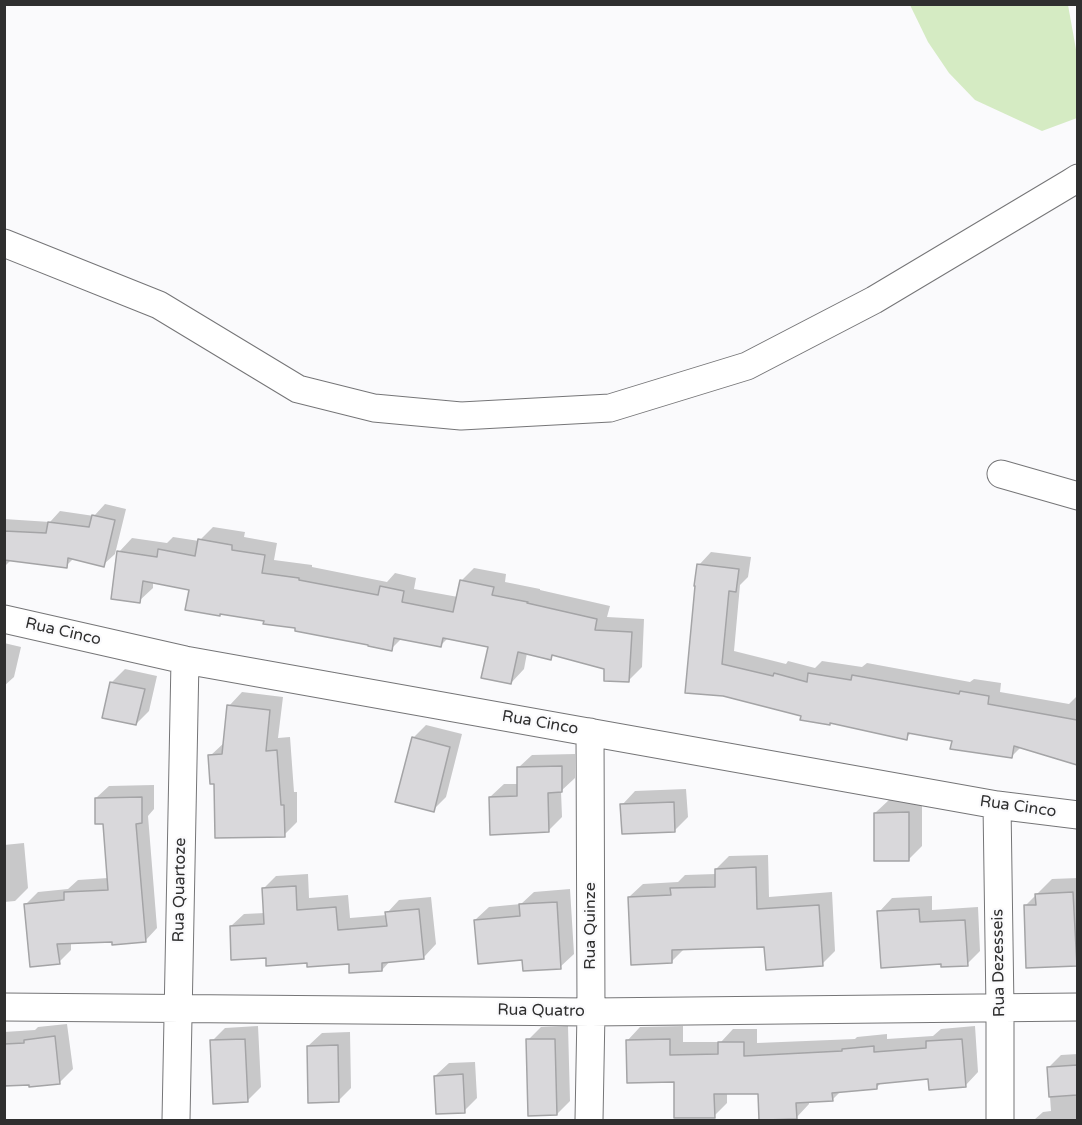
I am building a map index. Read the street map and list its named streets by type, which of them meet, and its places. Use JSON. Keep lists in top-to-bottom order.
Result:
{
  "streets": {
    "street": [
      "Rua Cinco",
      "Rua Quartoze",
      "Rua Quinze",
      "Rua Dezesseis",
      "Rua Quatro"
    ]
  },
  "crossings": [
    ["Rua Cinco", "Rua Quartoze"],
    ["Rua Cinco", "Rua Quinze"],
    ["Rua Cinco", "Rua Dezesseis"],
    ["Rua Quartoze", "Rua Quatro"],
    ["Rua Quinze", "Rua Quatro"],
    ["Rua Dezesseis", "Rua Quatro"]
  ]
}
